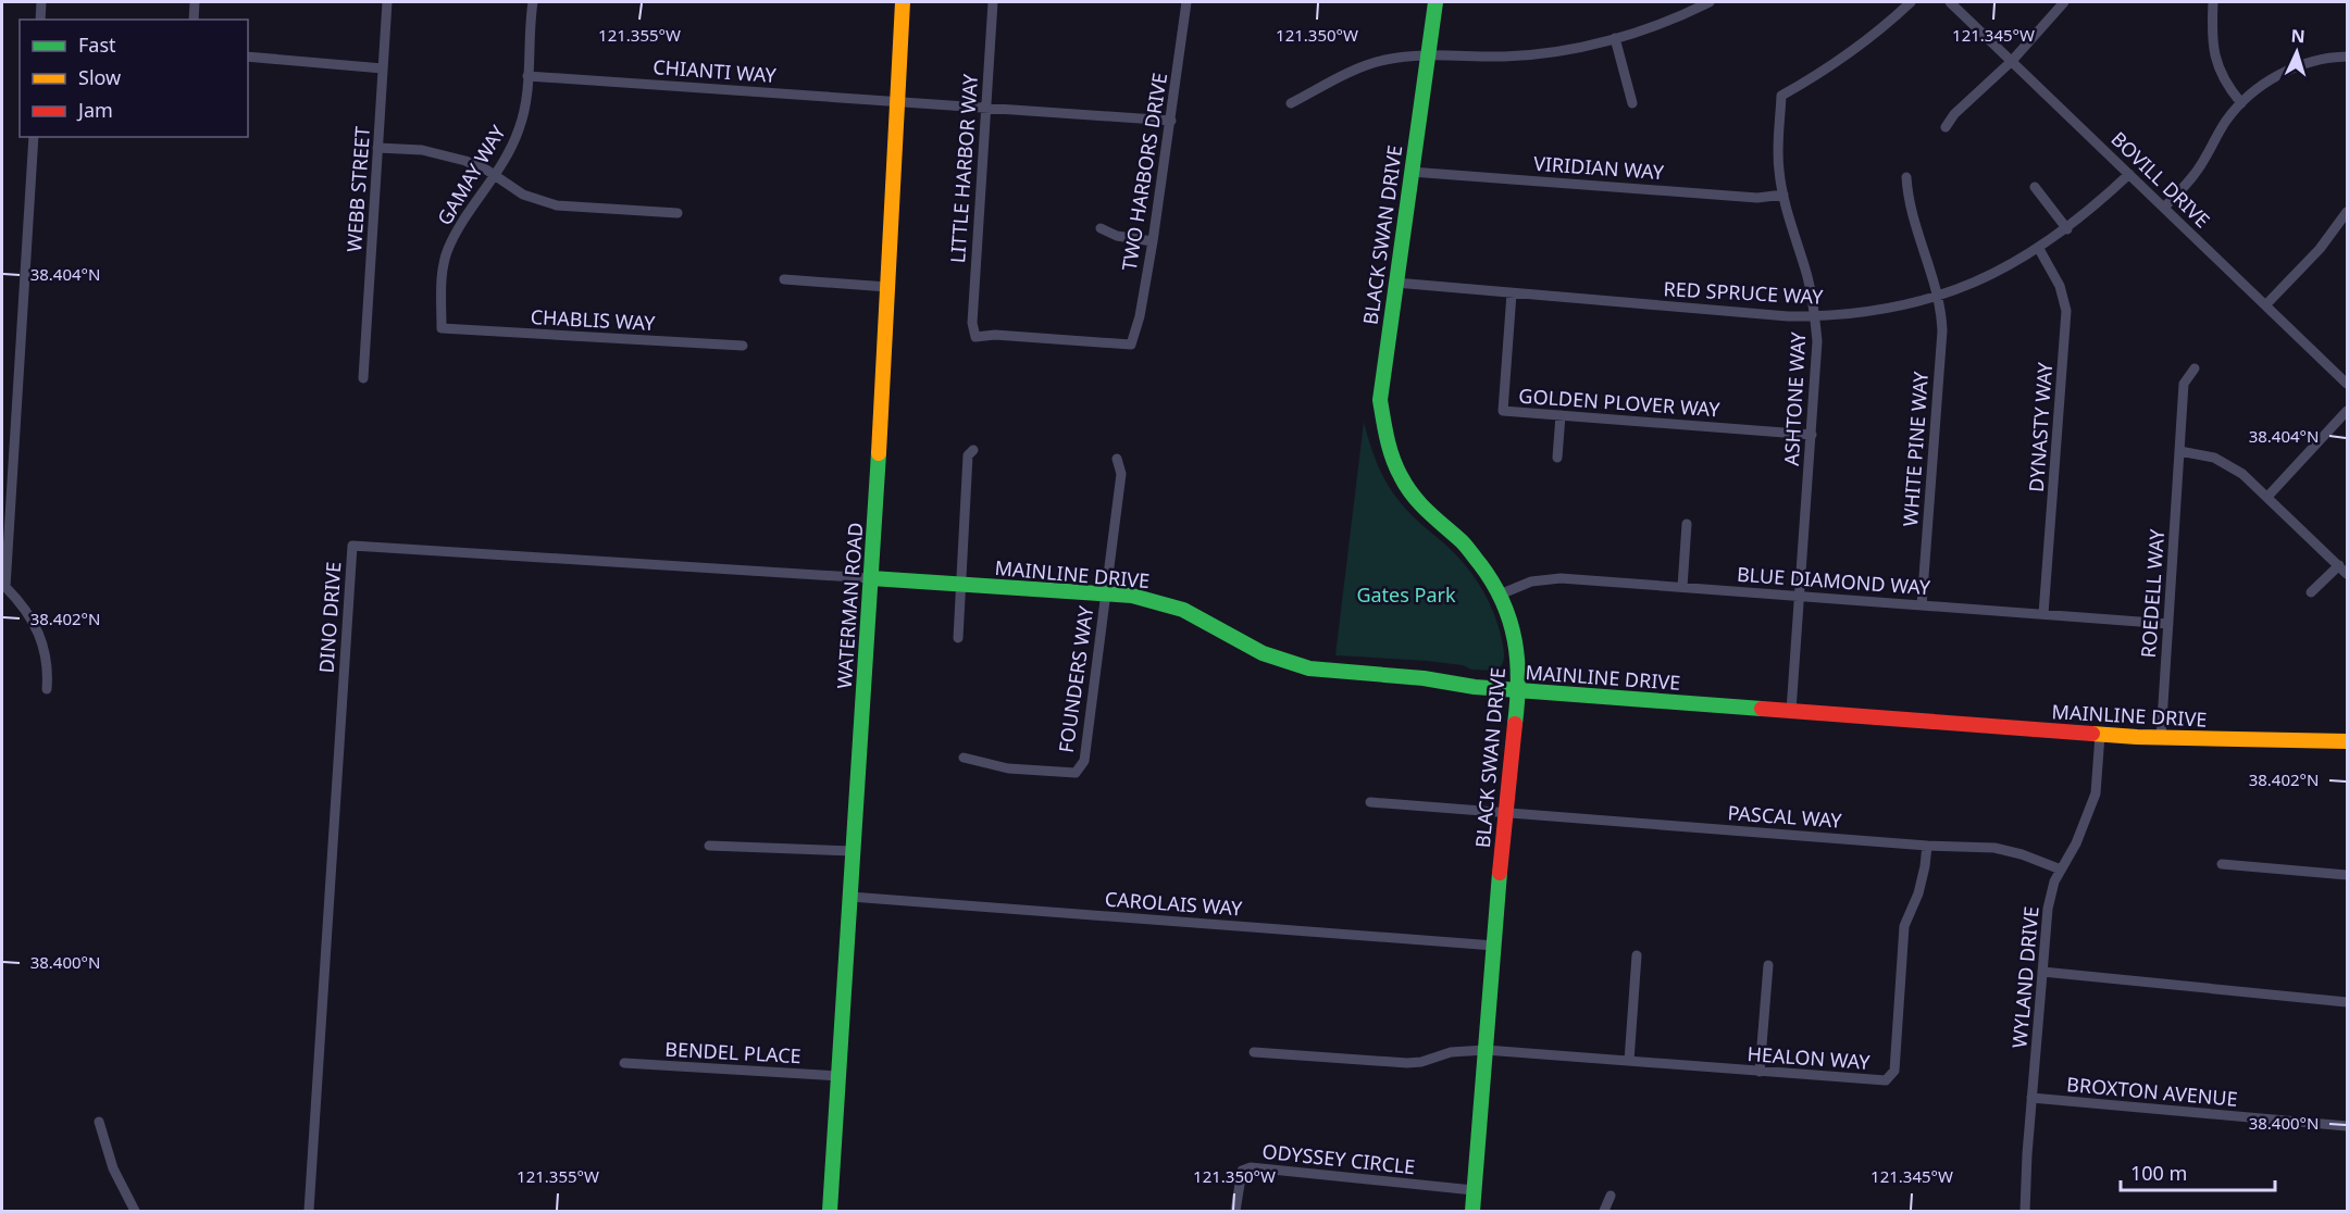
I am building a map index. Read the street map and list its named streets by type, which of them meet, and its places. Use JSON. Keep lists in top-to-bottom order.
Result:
{
  "streets": {
    "street": [
      "CHIANTI WAY",
      "VIRIDIAN WAY",
      "LITTLE HARBOR WAY",
      "TWO HARBORS DRIVE",
      "GAMAY WAY",
      "BOVILL DRIVE",
      "WEBB STREET",
      "BLACK SWAN DRIVE",
      "RED SPRUCE WAY",
      "CHABLIS WAY",
      "ASHTONE WAY",
      "GOLDEN PLOVER WAY",
      "DYNASTY WAY",
      "WHITE PINE WAY",
      "MAINLINE DRIVE",
      "BLUE DIAMOND WAY",
      "ROEDELL WAY",
      "WATERMAN ROAD",
      "DINO DRIVE",
      "FOUNDERS WAY",
      "PASCAL WAY",
      "CAROLAIS WAY",
      "WYLAND DRIVE",
      "BENDEL PLACE",
      "HEALON WAY",
      "BROXTON AVENUE",
      "ODYSSEY CIRCLE"
    ]
  },
  "crossings": [
    ["CHIANTI WAY", "LITTLE HARBOR WAY"],
    ["CHIANTI WAY", "TWO HARBORS DRIVE"],
    ["CHIANTI WAY", "GAMAY WAY"],
    ["CHIANTI WAY", "WATERMAN ROAD"],
    ["VIRIDIAN WAY", "BLACK SWAN DRIVE"],
    ["VIRIDIAN WAY", "ASHTONE WAY"],
    ["LITTLE HARBOR WAY", "TWO HARBORS DRIVE"],
    ["GAMAY WAY", "CHABLIS WAY"],
    ["BOVILL DRIVE", "RED SPRUCE WAY"],
    ["BLACK SWAN DRIVE", "RED SPRUCE WAY"],
    ["BLACK SWAN DRIVE", "MAINLINE DRIVE"],
    ["BLACK SWAN DRIVE", "BLUE DIAMOND WAY"],
    ["BLACK SWAN DRIVE", "PASCAL WAY"],
    ["BLACK SWAN DRIVE", "CAROLAIS WAY"],
    ["BLACK SWAN DRIVE", "HEALON WAY"],
    ["BLACK SWAN DRIVE", "ODYSSEY CIRCLE"],
    ["RED SPRUCE WAY", "ASHTONE WAY"],
    ["RED SPRUCE WAY", "GOLDEN PLOVER WAY"],
    ["RED SPRUCE WAY", "DYNASTY WAY"],
    ["RED SPRUCE WAY", "WHITE PINE WAY"],
    ["ASHTONE WAY", "GOLDEN PLOVER WAY"],
    ["ASHTONE WAY", "MAINLINE DRIVE"],
    ["ASHTONE WAY", "BLUE DIAMOND WAY"],
    ["DYNASTY WAY", "BLUE DIAMOND WAY"],
    ["WHITE PINE WAY", "BLUE DIAMOND WAY"],
    ["MAINLINE DRIVE", "ROEDELL WAY"],
    ["MAINLINE DRIVE", "WATERMAN ROAD"],
    ["MAINLINE DRIVE", "DINO DRIVE"],
    ["MAINLINE DRIVE", "FOUNDERS WAY"],
    ["MAINLINE DRIVE", "WYLAND DRIVE"],
    ["BLUE DIAMOND WAY", "ROEDELL WAY"],
    ["WATERMAN ROAD", "DINO DRIVE"],
    ["WATERMAN ROAD", "CAROLAIS WAY"],
    ["WATERMAN ROAD", "BENDEL PLACE"],
    ["PASCAL WAY", "WYLAND DRIVE"],
    ["PASCAL WAY", "HEALON WAY"],
    ["WYLAND DRIVE", "BROXTON AVENUE"]
  ],
  "parks": ["Gates Park"],
  "legend": ["Fast", "Slow", "Jam"],
  "scale_bar": "100 m",
  "north": "top",
  "coordinates": [
    "121.355°W",
    "121.350°W",
    "121.345°W",
    "38.404°N",
    "38.402°N",
    "38.400°N"
  ]
}
